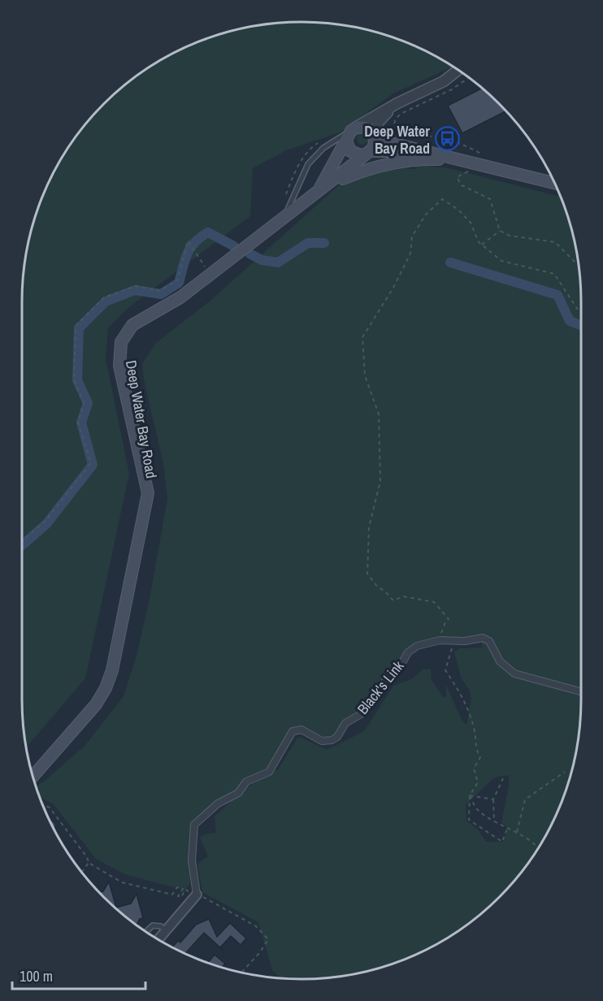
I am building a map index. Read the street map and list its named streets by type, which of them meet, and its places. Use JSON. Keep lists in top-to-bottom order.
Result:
{
  "streets": {
    "main road": ["Deep Water Bay Road"],
    "street": ["Black's Link"]
  },
  "places": {
    "bus stop": ["Deep Water Bay Road"]
  },
  "scale_bar": "100 m"
}
